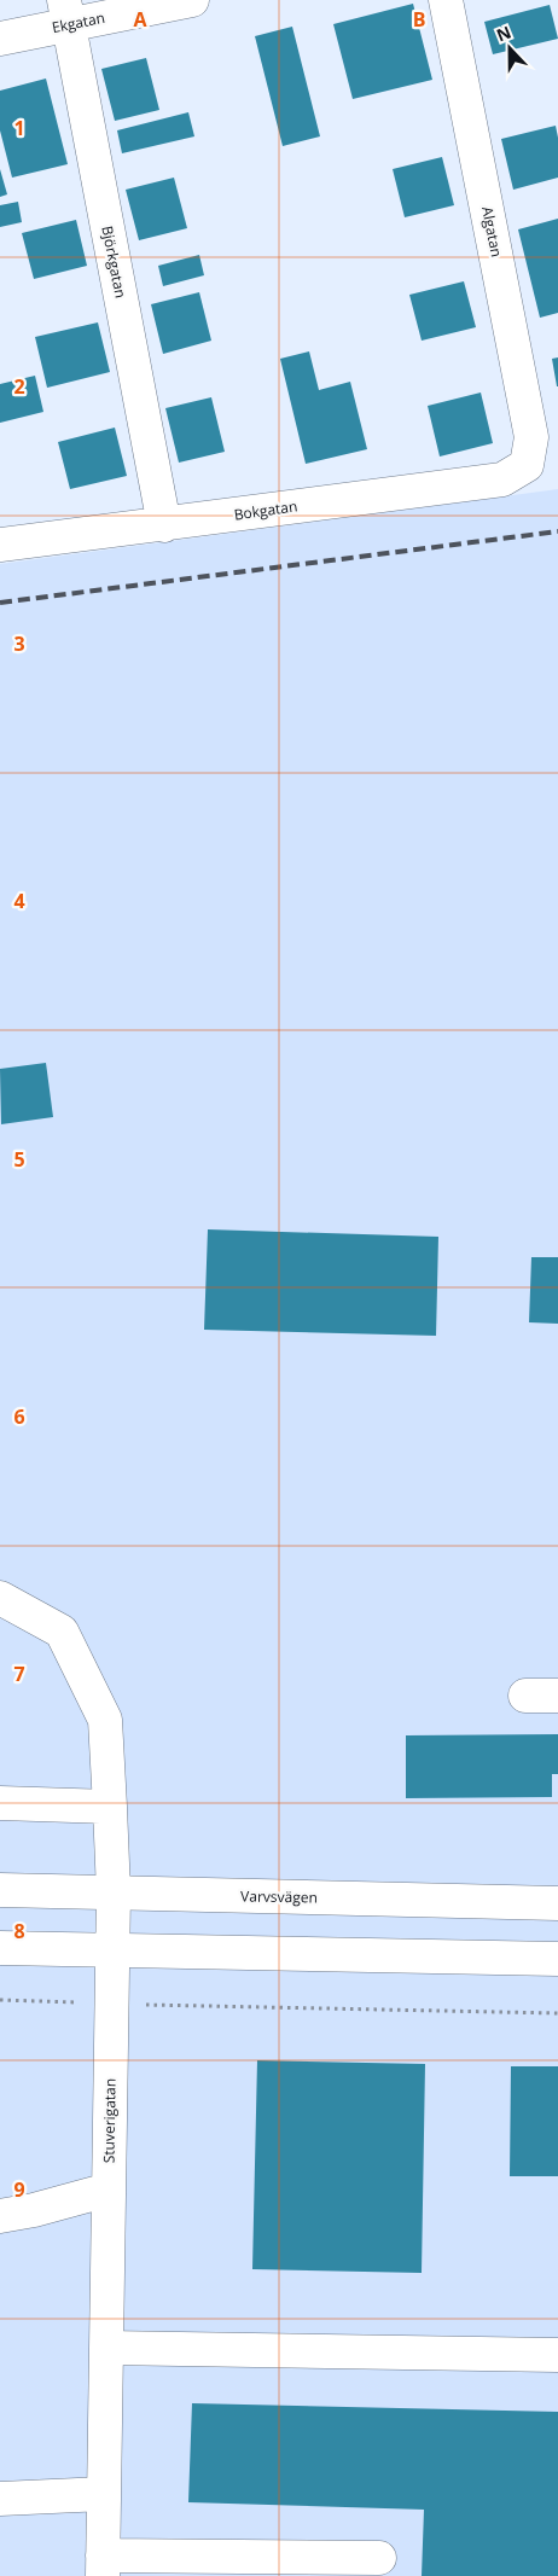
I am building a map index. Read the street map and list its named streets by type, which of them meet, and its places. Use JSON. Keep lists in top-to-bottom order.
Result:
{
  "streets": {
    "street": [
      "Ekgatan",
      "Algatan",
      "Björkgatan",
      "Bokgatan",
      "Varvsvägen",
      "Stuverigatan"
    ]
  },
  "crossings": [
    ["Ekgatan", "Björkgatan"],
    ["Algatan", "Bokgatan"],
    ["Björkgatan", "Bokgatan"],
    ["Varvsvägen", "Stuverigatan"]
  ],
  "north": "top",
  "grid": {
    "columns": ["A", "B"],
    "rows": [
      "1",
      "2",
      "3",
      "4",
      "5",
      "6",
      "7",
      "8",
      "9"
    ]
  }
}
